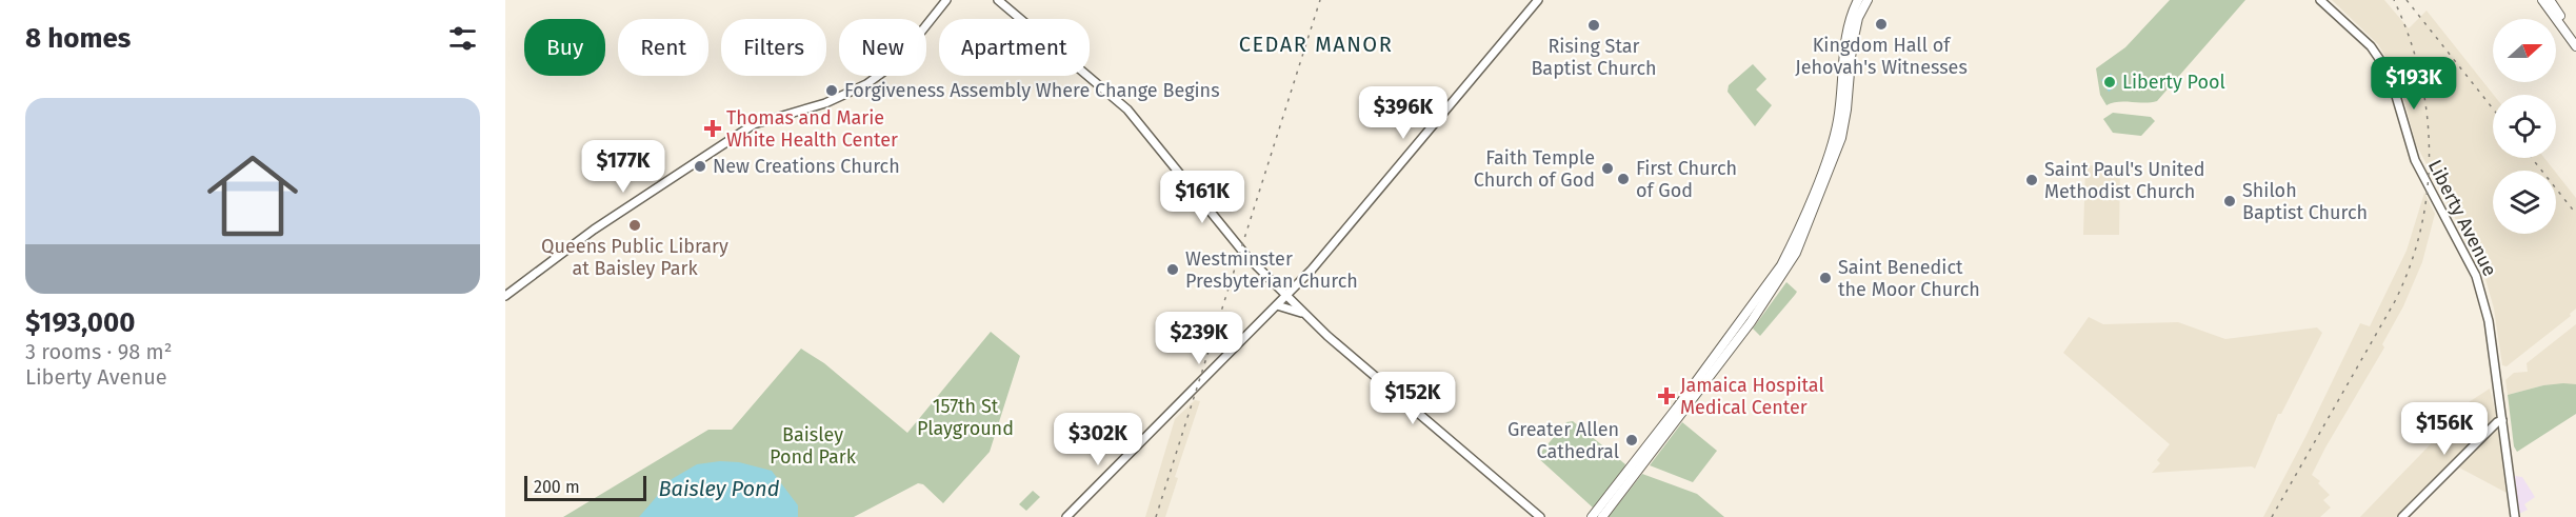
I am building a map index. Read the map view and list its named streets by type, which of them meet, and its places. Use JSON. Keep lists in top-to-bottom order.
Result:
{
  "streets": {
    "main road": ["Liberty Avenue"]
  },
  "districts": ["CEDAR MANOR"],
  "water": ["Baisley Pond"],
  "parks": ["157th St Playground", "Baisley Pond Park"],
  "places": {
    "other": [
      "Kingdom Hall of Jehovah's Witnesses",
      "Rising Star Baptist Church",
      "Liberty Pool",
      "Forgiveness Assembly Where Change Begins",
      "New Creations Church",
      "Faith Temple Church of God",
      "First Church of God",
      "Saint Paul's United Methodist Church",
      "Shiloh Baptist Church",
      "Queens Public Library at Baisley Park",
      "Westminster Presbyterian Church",
      "Saint Benedict the Moor Church",
      "Greater Allen Cathedral"
    ],
    "health": ["Thomas and Marie White Health Center", "Jamaica Hospital Medical Center"]
  },
  "scale_bar": "200 m",
  "north": "right",
  "page": {
    "heading": "8 homes",
    "chip": [
      "Buy",
      "Rent",
      "Filters",
      "New",
      "Apartment"
    ],
    "price": [
      "$193K",
      "$396K",
      "$177K",
      "$161K",
      "$239K",
      "$152K",
      "$156K",
      "$302K"
    ],
    "list": [
      {
        "name": "$193,000",
        "note": "3 rooms · 98 m² · Liberty Avenue"
      }
    ],
    "scale": "200 m"
  }
}
